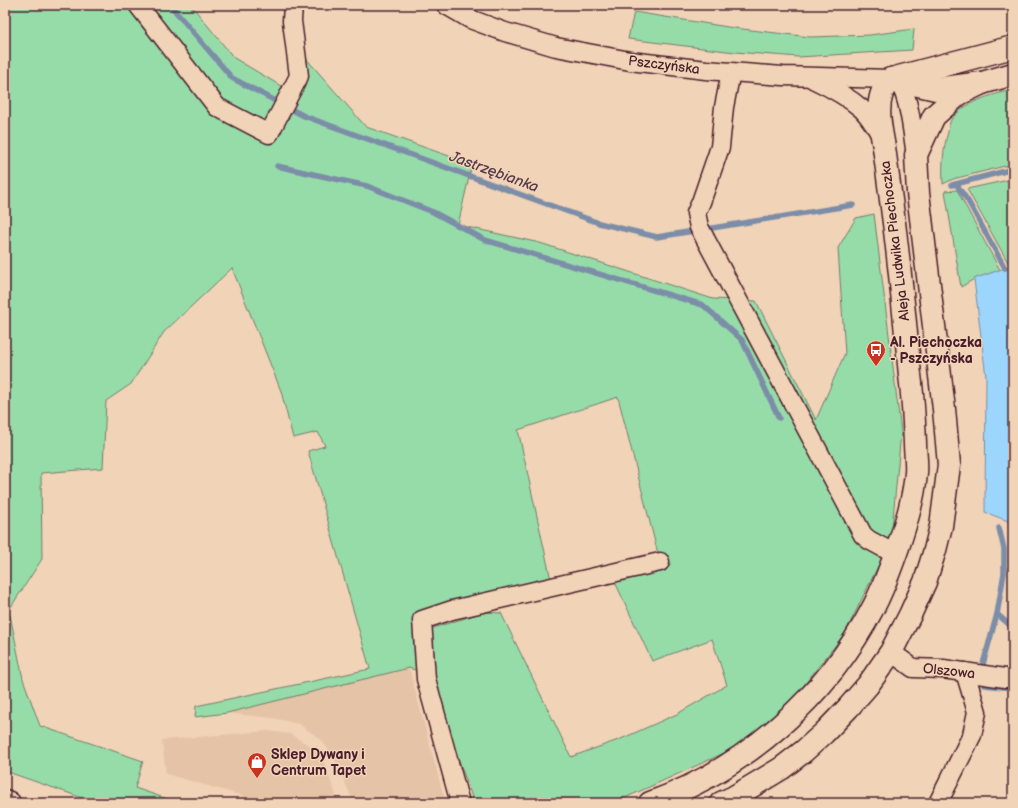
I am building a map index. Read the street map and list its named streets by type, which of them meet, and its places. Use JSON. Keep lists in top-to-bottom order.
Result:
{
  "streets": {
    "main road": ["Pszczyńska", "Aleja Ludwika Piechoczka"],
    "street": ["Olszowa"]
  },
  "crossings": [
    ["Pszczyńska", "Aleja Ludwika Piechoczka"],
    ["Aleja Ludwika Piechoczka", "Olszowa"]
  ],
  "water": ["Jastrzębianka"],
  "places": {
    "bus stop": ["Al. Piechoczka - Pszczyńska"],
    "shop": ["Sklep Dywany i Centrum Tapet"]
  }
}
